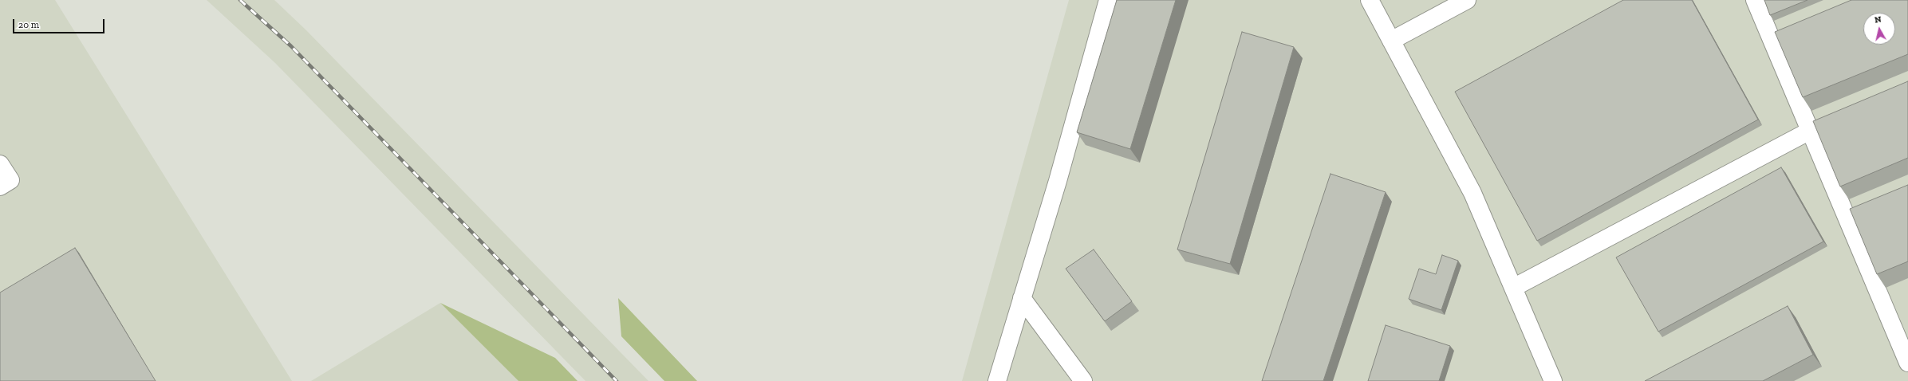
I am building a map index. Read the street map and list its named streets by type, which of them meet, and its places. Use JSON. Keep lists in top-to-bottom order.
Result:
{
  "scale_bar": "20 m",
  "north": "top"
}
